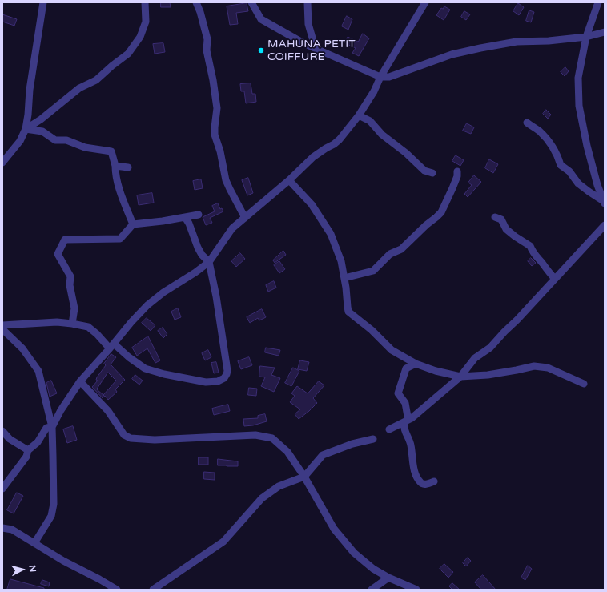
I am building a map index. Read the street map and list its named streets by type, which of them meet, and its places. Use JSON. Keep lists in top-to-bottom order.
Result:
{
  "places": ["MAHUNA PETIT COIFFURE"],
  "north": "right"
}
